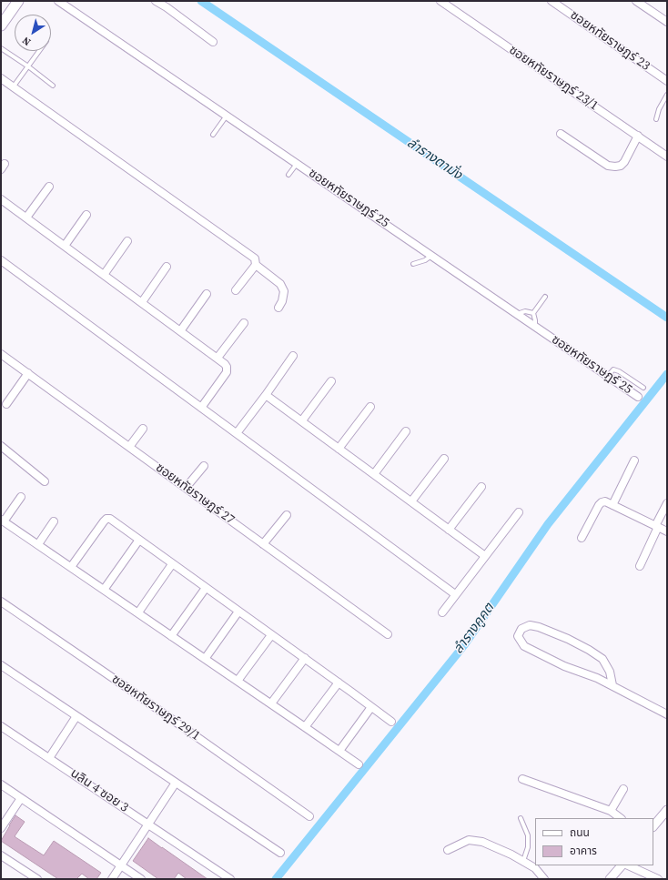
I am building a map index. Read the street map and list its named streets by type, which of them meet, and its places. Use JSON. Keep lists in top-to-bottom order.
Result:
{
  "streets": {
    "street": [
      "ซอยหทัยราษฎร์ 23",
      "ซอยหทัยราษฎร์ 23/1",
      "ซอยหทัยราษฎร์ 25",
      "ซอยหทัยราษฎร์ 27",
      "ซอยหทัยราษฎร์ 29/1",
      "นลิน 4 ซอย 3"
    ]
  },
  "water": ["ลำรางตามั่ง", "ลำรางคูคต"],
  "legend": ["ถนน", "อาคาร"],
  "north": "bottom left"
}
